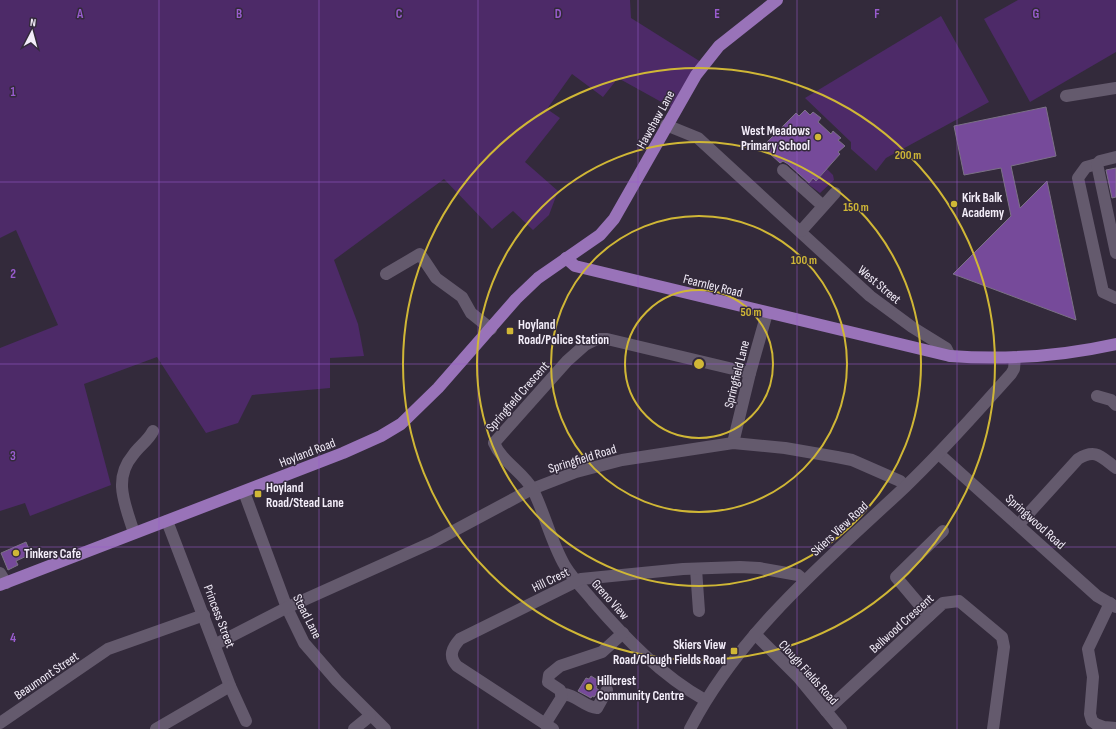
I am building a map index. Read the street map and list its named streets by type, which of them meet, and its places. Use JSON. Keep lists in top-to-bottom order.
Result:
{
  "streets": {
    "main road": ["Hawshaw Lane", "Fearnley Road", "Hoyland Road"],
    "street": [
      "West Street",
      "Springfield Lane",
      "Springfield Crescent",
      "Springfield Road",
      "Springwood Road",
      "Skiers View Road",
      "Hill Crest",
      "Greno View",
      "Princess Street",
      "Stead Lane",
      "Bellwood Crescent",
      "Clough Fields Road",
      "Beaumont Street"
    ]
  },
  "crossings": [
    ["Hawshaw Lane", "West Street"],
    ["Hawshaw Lane", "Fearnley Road"],
    ["Hawshaw Lane", "Hoyland Road"],
    ["West Street", "Fearnley Road"],
    ["Fearnley Road", "Springfield Lane"],
    ["Fearnley Road", "Hoyland Road"],
    ["Springfield Lane", "Springfield Crescent"],
    ["Springfield Lane", "Springfield Road"],
    ["Springfield Crescent", "Springfield Road"],
    ["Springfield Crescent", "Greno View"],
    ["Hoyland Road", "Princess Street"],
    ["Hoyland Road", "Stead Lane"],
    ["Springfield Road", "Skiers View Road"],
    ["Springfield Road", "Greno View"],
    ["Springfield Road", "Princess Street"],
    ["Springfield Road", "Stead Lane"],
    ["Springwood Road", "Skiers View Road"],
    ["Skiers View Road", "Hill Crest"],
    ["Skiers View Road", "Greno View"],
    ["Skiers View Road", "Clough Fields Road"],
    ["Hill Crest", "Greno View"],
    ["Princess Street", "Beaumont Street"],
    ["Bellwood Crescent", "Clough Fields Road"]
  ],
  "places": {
    "other": [
      "West Meadows Primary School",
      "Kirk Balk Academy",
      "Tinkers Cafe",
      "Hillcrest Community Centre"
    ],
    "transit": ["Hoyland Road/Police Station", "Hoyland Road/Stead Lane", "Skiers View Road/Clough Fields Road"]
  },
  "north": "top",
  "grid": {
    "columns": [
      "A",
      "B",
      "C",
      "D",
      "E",
      "F",
      "G"
    ],
    "rows": [
      "1",
      "2",
      "3",
      "4"
    ]
  },
  "rings": [
    "200 m",
    "150 m",
    "100 m",
    "50 m"
  ]
}
